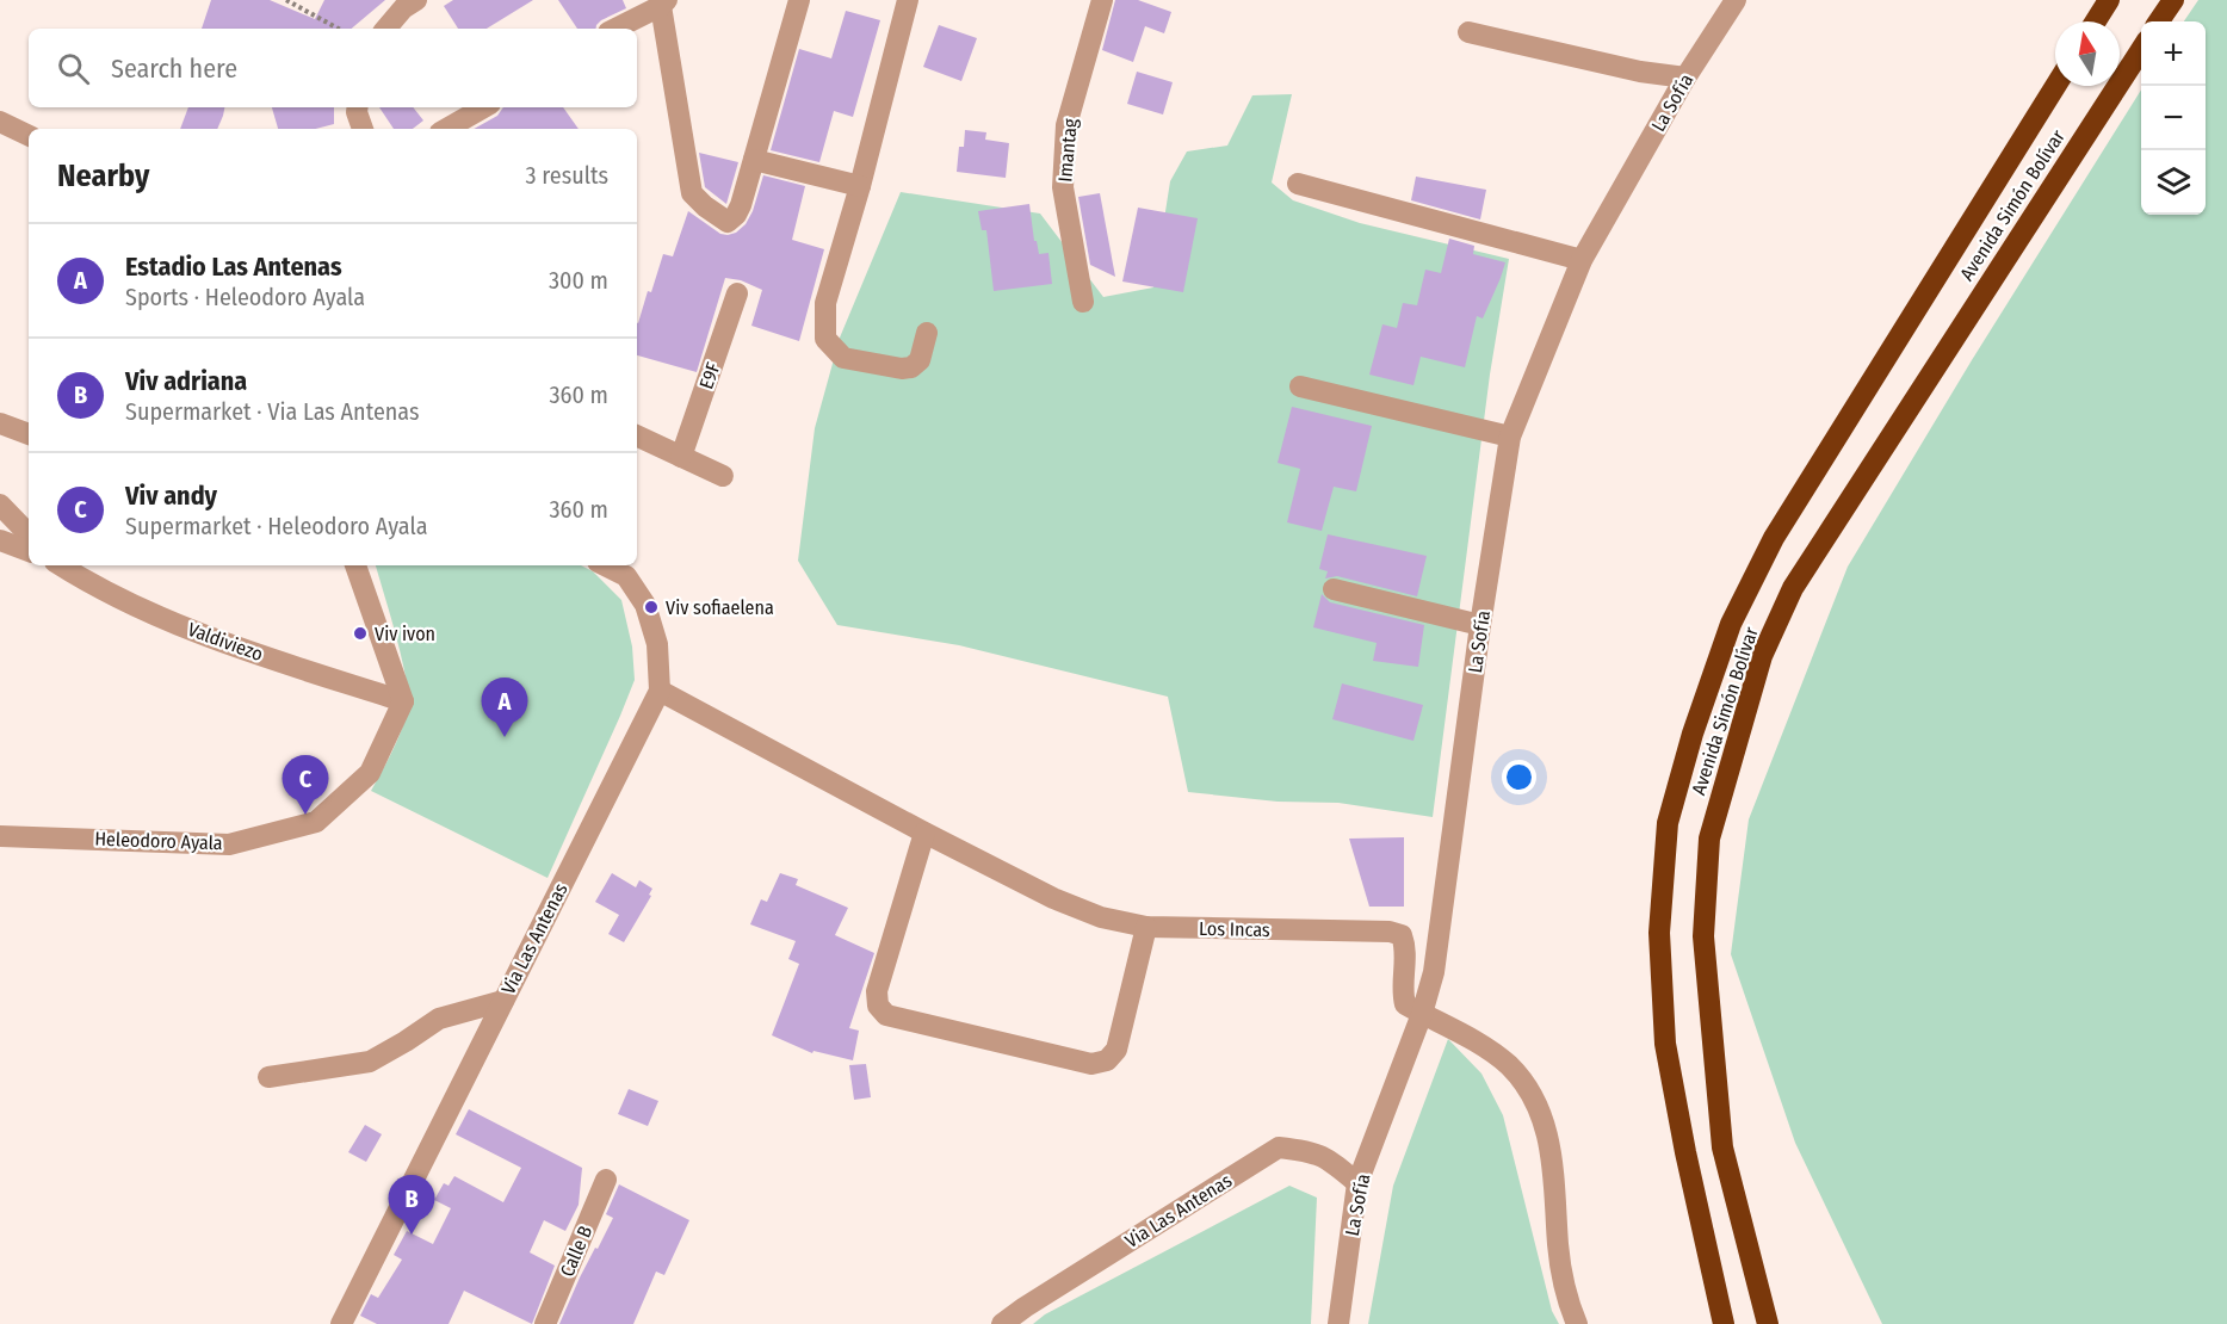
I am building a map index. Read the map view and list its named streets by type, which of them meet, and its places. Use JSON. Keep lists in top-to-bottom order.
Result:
{
  "streets": {
    "highway": ["Avenida Simón Bolívar"],
    "street": [
      "La Sofía",
      "Imantag",
      "E9F",
      "Valdiviezo",
      "Heleodoro Ayala",
      "Los Incas",
      "Via Las Antenas",
      "Calle B"
    ]
  },
  "crossings": [
    ["La Sofía", "Los Incas"],
    ["La Sofía", "Via Las Antenas"],
    ["Valdiviezo", "Heleodoro Ayala"],
    ["Los Incas", "Via Las Antenas"]
  ],
  "places": ["Viv sofiaelena", "Viv ivon"],
  "north": "top",
  "page": {
    "map_buttons": ["+", "−"],
    "search": "Search here",
    "heading": ["Nearby", "3 results"],
    "list": [
      {
        "mark": "A",
        "name": "Estadio Las Antenas",
        "note": "Sports · Heleodoro Ayala",
        "value": "300 m"
      },
      {
        "mark": "B",
        "name": "Viv adriana",
        "note": "Supermarket · Via Las Antenas",
        "value": "360 m"
      },
      {
        "mark": "C",
        "name": "Viv andy",
        "note": "Supermarket · Heleodoro Ayala",
        "value": "360 m"
      }
    ],
    "pins": ["A", "C", "B"]
  }
}
